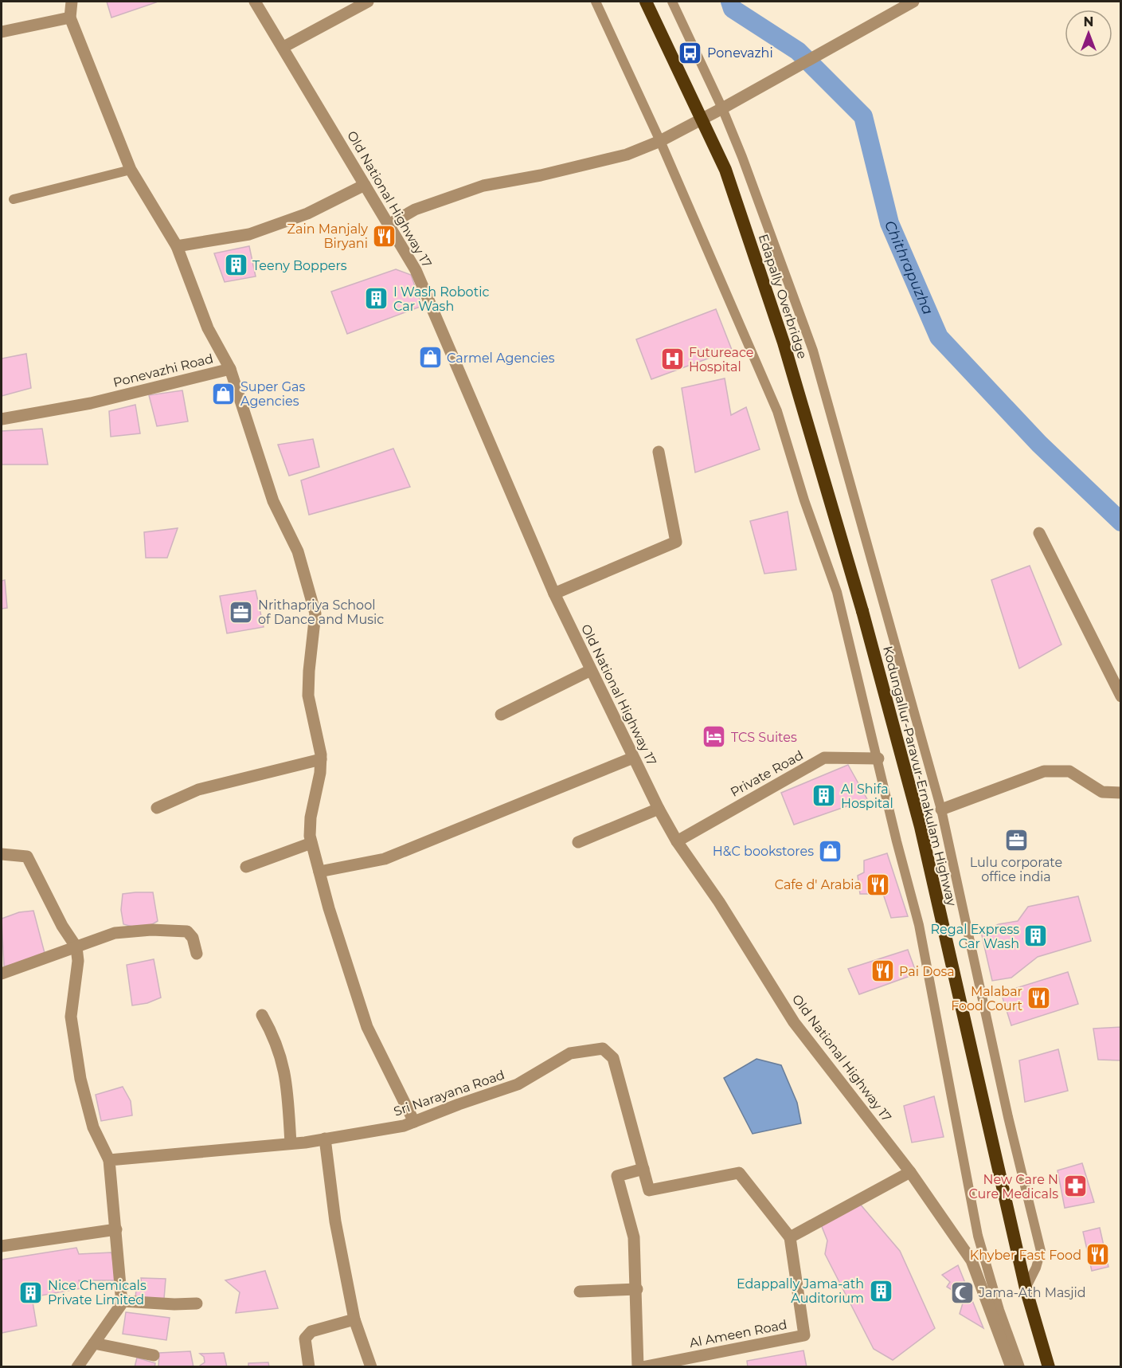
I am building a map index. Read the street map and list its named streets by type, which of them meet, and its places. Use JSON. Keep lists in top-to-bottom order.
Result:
{
  "streets": {
    "highway": ["Edapally Overbridge", "Kodungallur-Paravur-Ernakulam Highway"],
    "street": [
      "Old National Highway 17",
      "Ponevazhi Road",
      "Private Road",
      "Sri Narayana Road",
      "Al Ameen Road"
    ]
  },
  "crossings": [
    ["Old National Highway 17", "Private Road"],
    ["Edapally Overbridge", "Kodungallur-Paravur-Ernakulam Highway"],
    ["Sri Narayana Road", "Al Ameen Road"]
  ],
  "water": ["Chithrapuzha"],
  "places": {
    "bus stop": ["Ponevazhi"],
    "restaurant": [
      "Zain Manjaly Biryani",
      "Cafe d' Arabia",
      "Pai Dosa",
      "Malabar Food Court",
      "Khyber Fast Food"
    ],
    "building": [
      "Teeny Boppers",
      "I Wash Robotic Car Wash",
      "Al Shifa Hospital",
      "Regal Express Car Wash",
      "Edappally Jama-ath Auditorium",
      "Nice Chemicals Private Limited"
    ],
    "shop": ["Carmel Agencies", "Super Gas Agencies", "H&C bookstores"],
    "hospital": ["Futureace Hospital"],
    "office": ["Nrithapriya School of Dance and Music", "Lulu corporate office india"],
    "hotel": ["TCS Suites"],
    "pharmacy": ["New Care N Cure Medicals"],
    "mosque": ["Jama-Ath Masjid"]
  },
  "north": "top"
}
